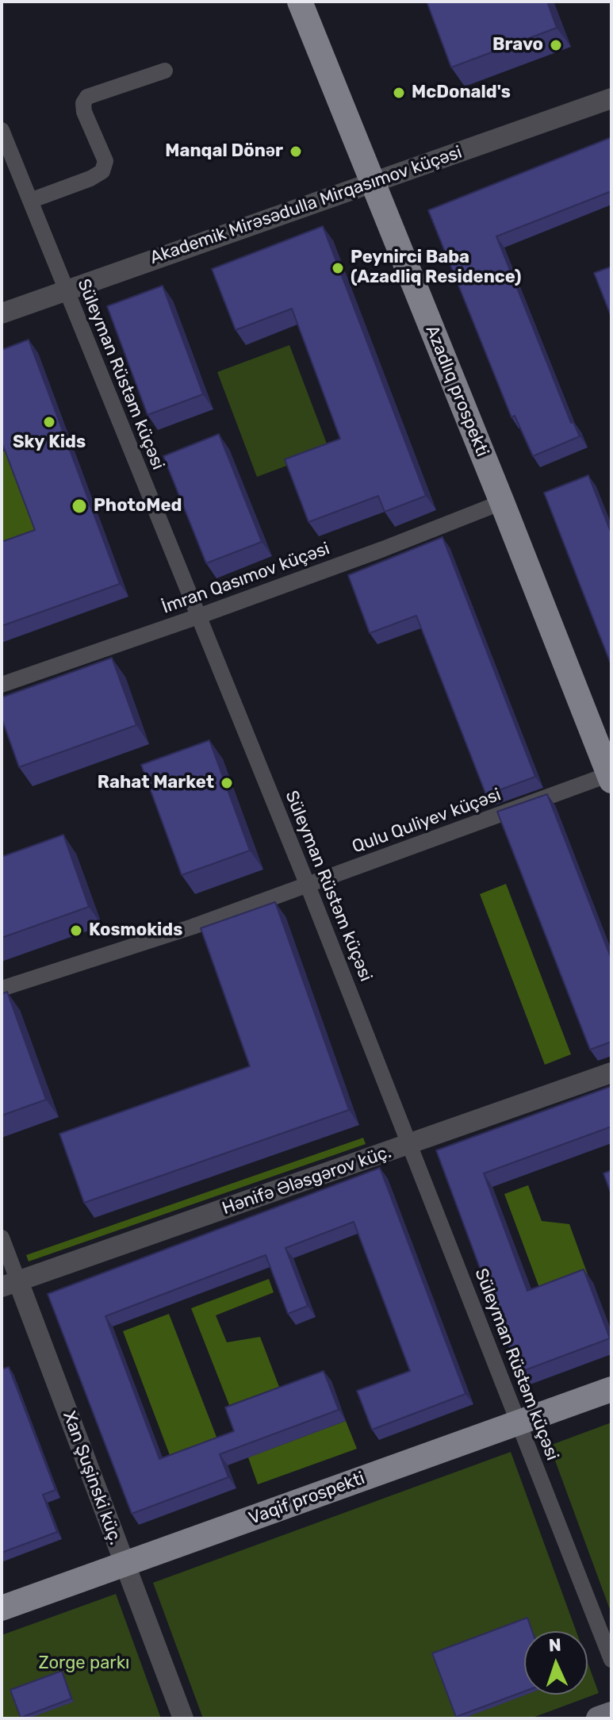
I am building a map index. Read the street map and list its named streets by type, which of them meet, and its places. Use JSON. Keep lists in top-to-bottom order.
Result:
{
  "streets": {
    "main road": ["Azadlıq prospekti", "Vaqif prospekti"],
    "street": [
      "Akademik Mirəsədulla Mirqasımov küçəsi",
      "Süleyman Rüstəm küçəsi",
      "İmran Qasımov küçəsi",
      "Qulu Quliyev küçəsi",
      "Hənifə Ələsgərov küç.",
      "Xan Şuşinski küç."
    ]
  },
  "crossings": [
    ["Akademik Mirəsədulla Mirqasımov küçəsi", "Süleyman Rüstəm küçəsi"],
    ["Akademik Mirəsədulla Mirqasımov küçəsi", "Azadlıq prospekti"],
    ["Süleyman Rüstəm küçəsi", "İmran Qasımov küçəsi"],
    ["Süleyman Rüstəm küçəsi", "Qulu Quliyev küçəsi"],
    ["Süleyman Rüstəm küçəsi", "Hənifə Ələsgərov küç."],
    ["Süleyman Rüstəm küçəsi", "Vaqif prospekti"],
    ["Azadlıq prospekti", "İmran Qasımov küçəsi"],
    ["Azadlıq prospekti", "Qulu Quliyev küçəsi"],
    ["Hənifə Ələsgərov küç.", "Xan Şuşinski küç."],
    ["Xan Şuşinski küç.", "Vaqif prospekti"]
  ],
  "parks": ["Zorge parkı"],
  "places": [
    "Bravo",
    "McDonald's",
    "Manqal Dönər",
    "Peynirci Baba (Azadliq Residence)",
    "Sky Kids",
    "PhotoMed",
    "Rahat Market",
    "Kosmokids"
  ],
  "north": "top"
}
